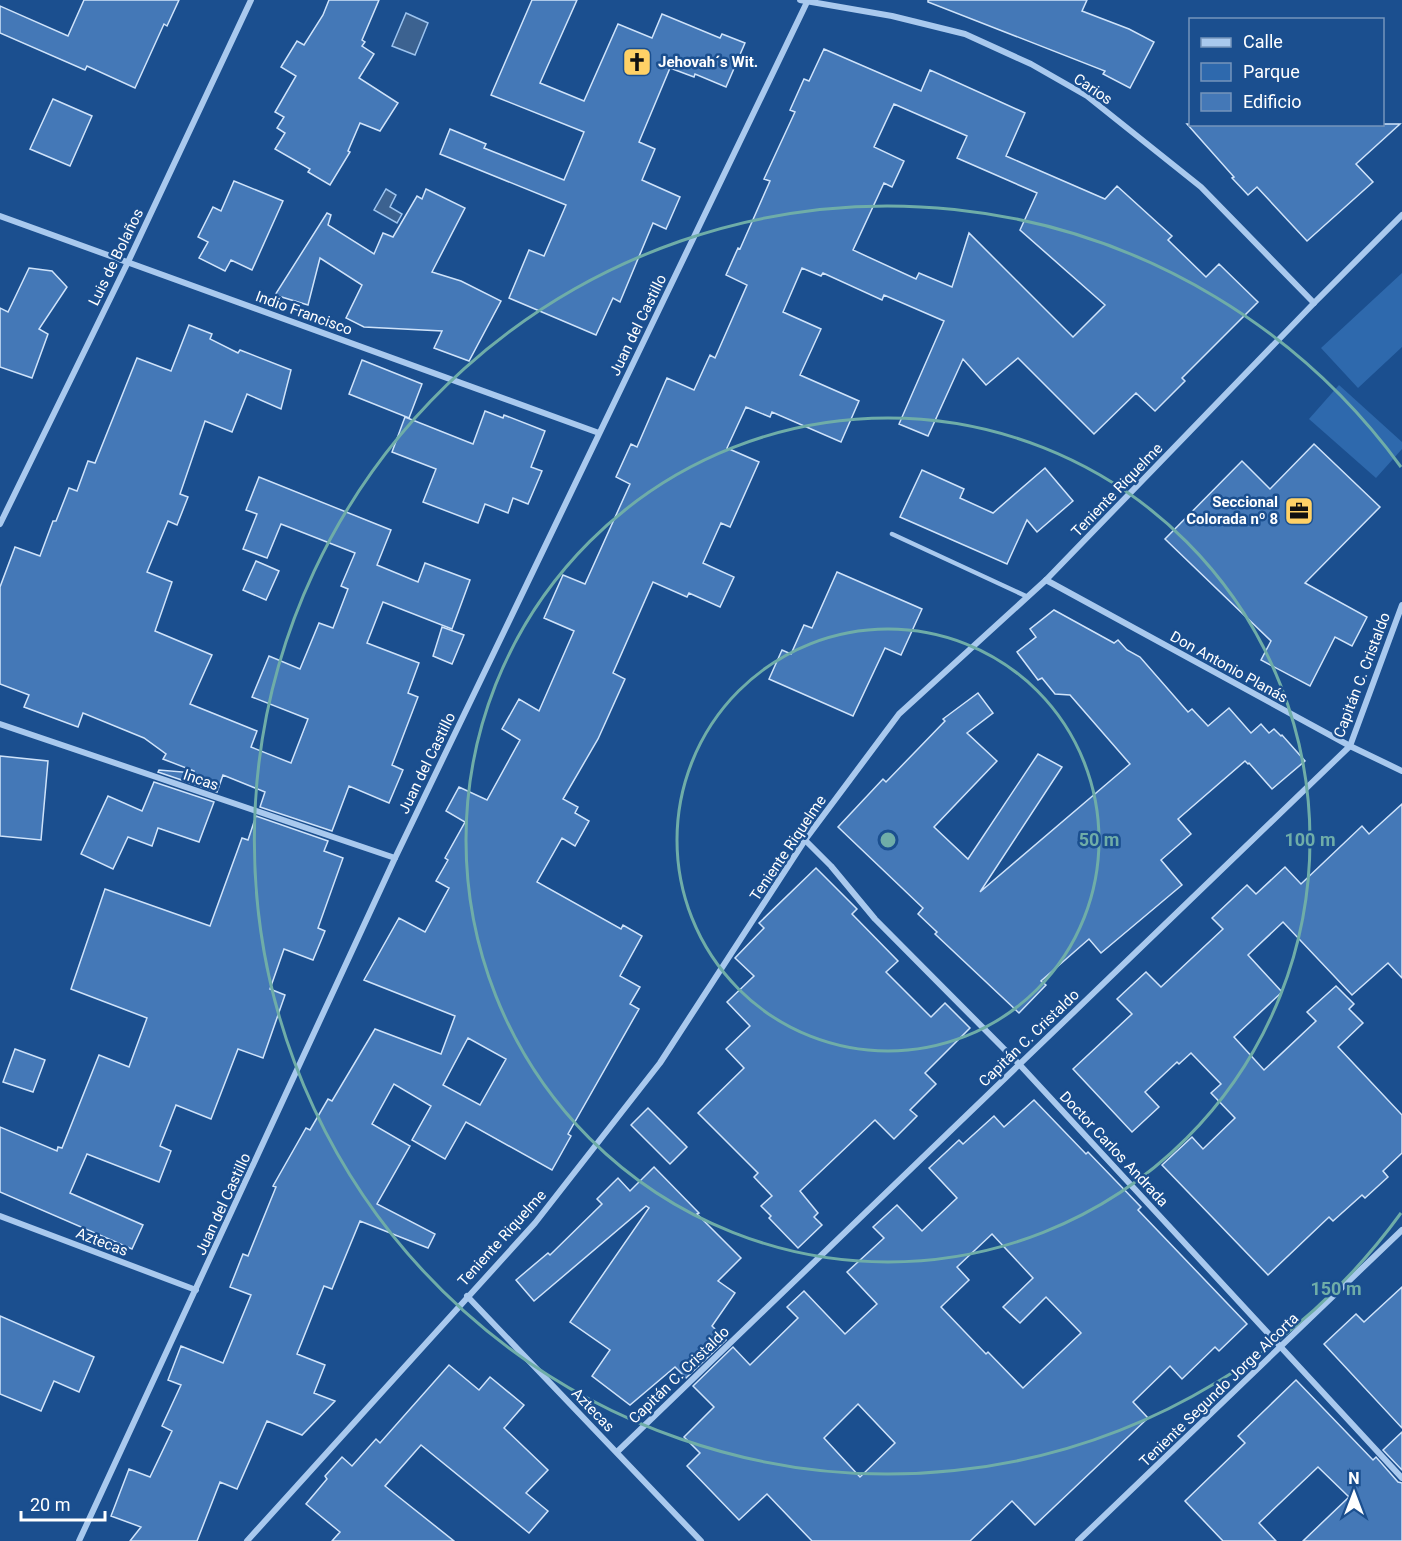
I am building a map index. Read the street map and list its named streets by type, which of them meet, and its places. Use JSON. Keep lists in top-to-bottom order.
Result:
{
  "streets": {
    "street": [
      "Carios",
      "Luis de Bolaños",
      "Indio Francisco",
      "Juan del Castillo",
      "Teniente Riquelme",
      "Don Antonio Planás",
      "Capitán C. Cristaldo",
      "Incas",
      "Doctor Carlos Andrada",
      "Aztecas",
      "Teniente Segundo Jorge Alcorta"
    ]
  },
  "crossings": [
    ["Carios", "Juan del Castillo"],
    ["Carios", "Teniente Riquelme"],
    ["Luis de Bolaños", "Indio Francisco"],
    ["Indio Francisco", "Juan del Castillo"],
    ["Juan del Castillo", "Incas"],
    ["Juan del Castillo", "Aztecas"],
    ["Teniente Riquelme", "Don Antonio Planás"],
    ["Teniente Riquelme", "Doctor Carlos Andrada"],
    ["Teniente Riquelme", "Aztecas"],
    ["Don Antonio Planás", "Capitán C. Cristaldo"],
    ["Capitán C. Cristaldo", "Doctor Carlos Andrada"],
    ["Capitán C. Cristaldo", "Aztecas"],
    ["Doctor Carlos Andrada", "Teniente Segundo Jorge Alcorta"]
  ],
  "places": {
    "church": ["Jehovah´s Wit."],
    "office": ["Seccional Colorada nº 8"]
  },
  "legend": ["Calle", "Parque", "Edificio"],
  "scale_bar": "20 m",
  "north": "top",
  "rings": ["50 m", "100 m", "150 m"]
}
